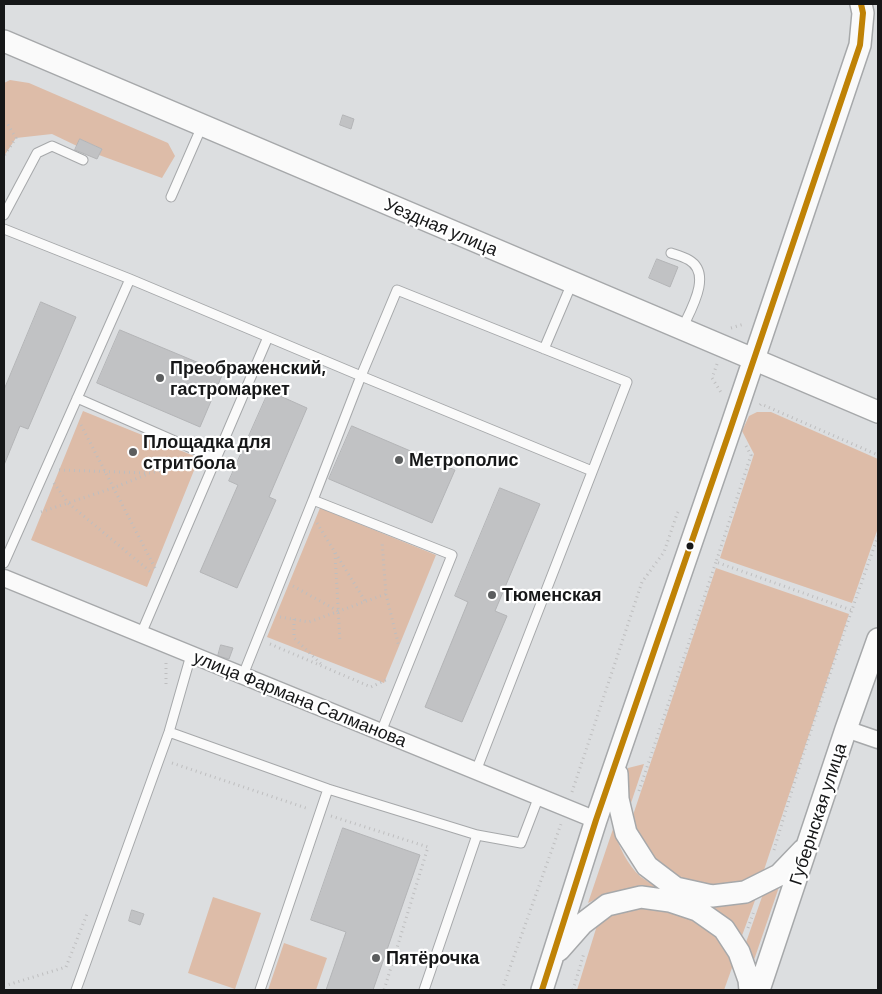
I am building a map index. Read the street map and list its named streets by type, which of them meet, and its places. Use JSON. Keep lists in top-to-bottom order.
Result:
{
  "streets": {
    "street": ["Уездная улица", "улица Фармана Салманова", "Губернская улица"]
  },
  "places": [
    "Преображенский, гастромаркет",
    "Площадка для стритбола",
    "Метрополис",
    "Тюменская",
    "Пятёрочка"
  ]
}
